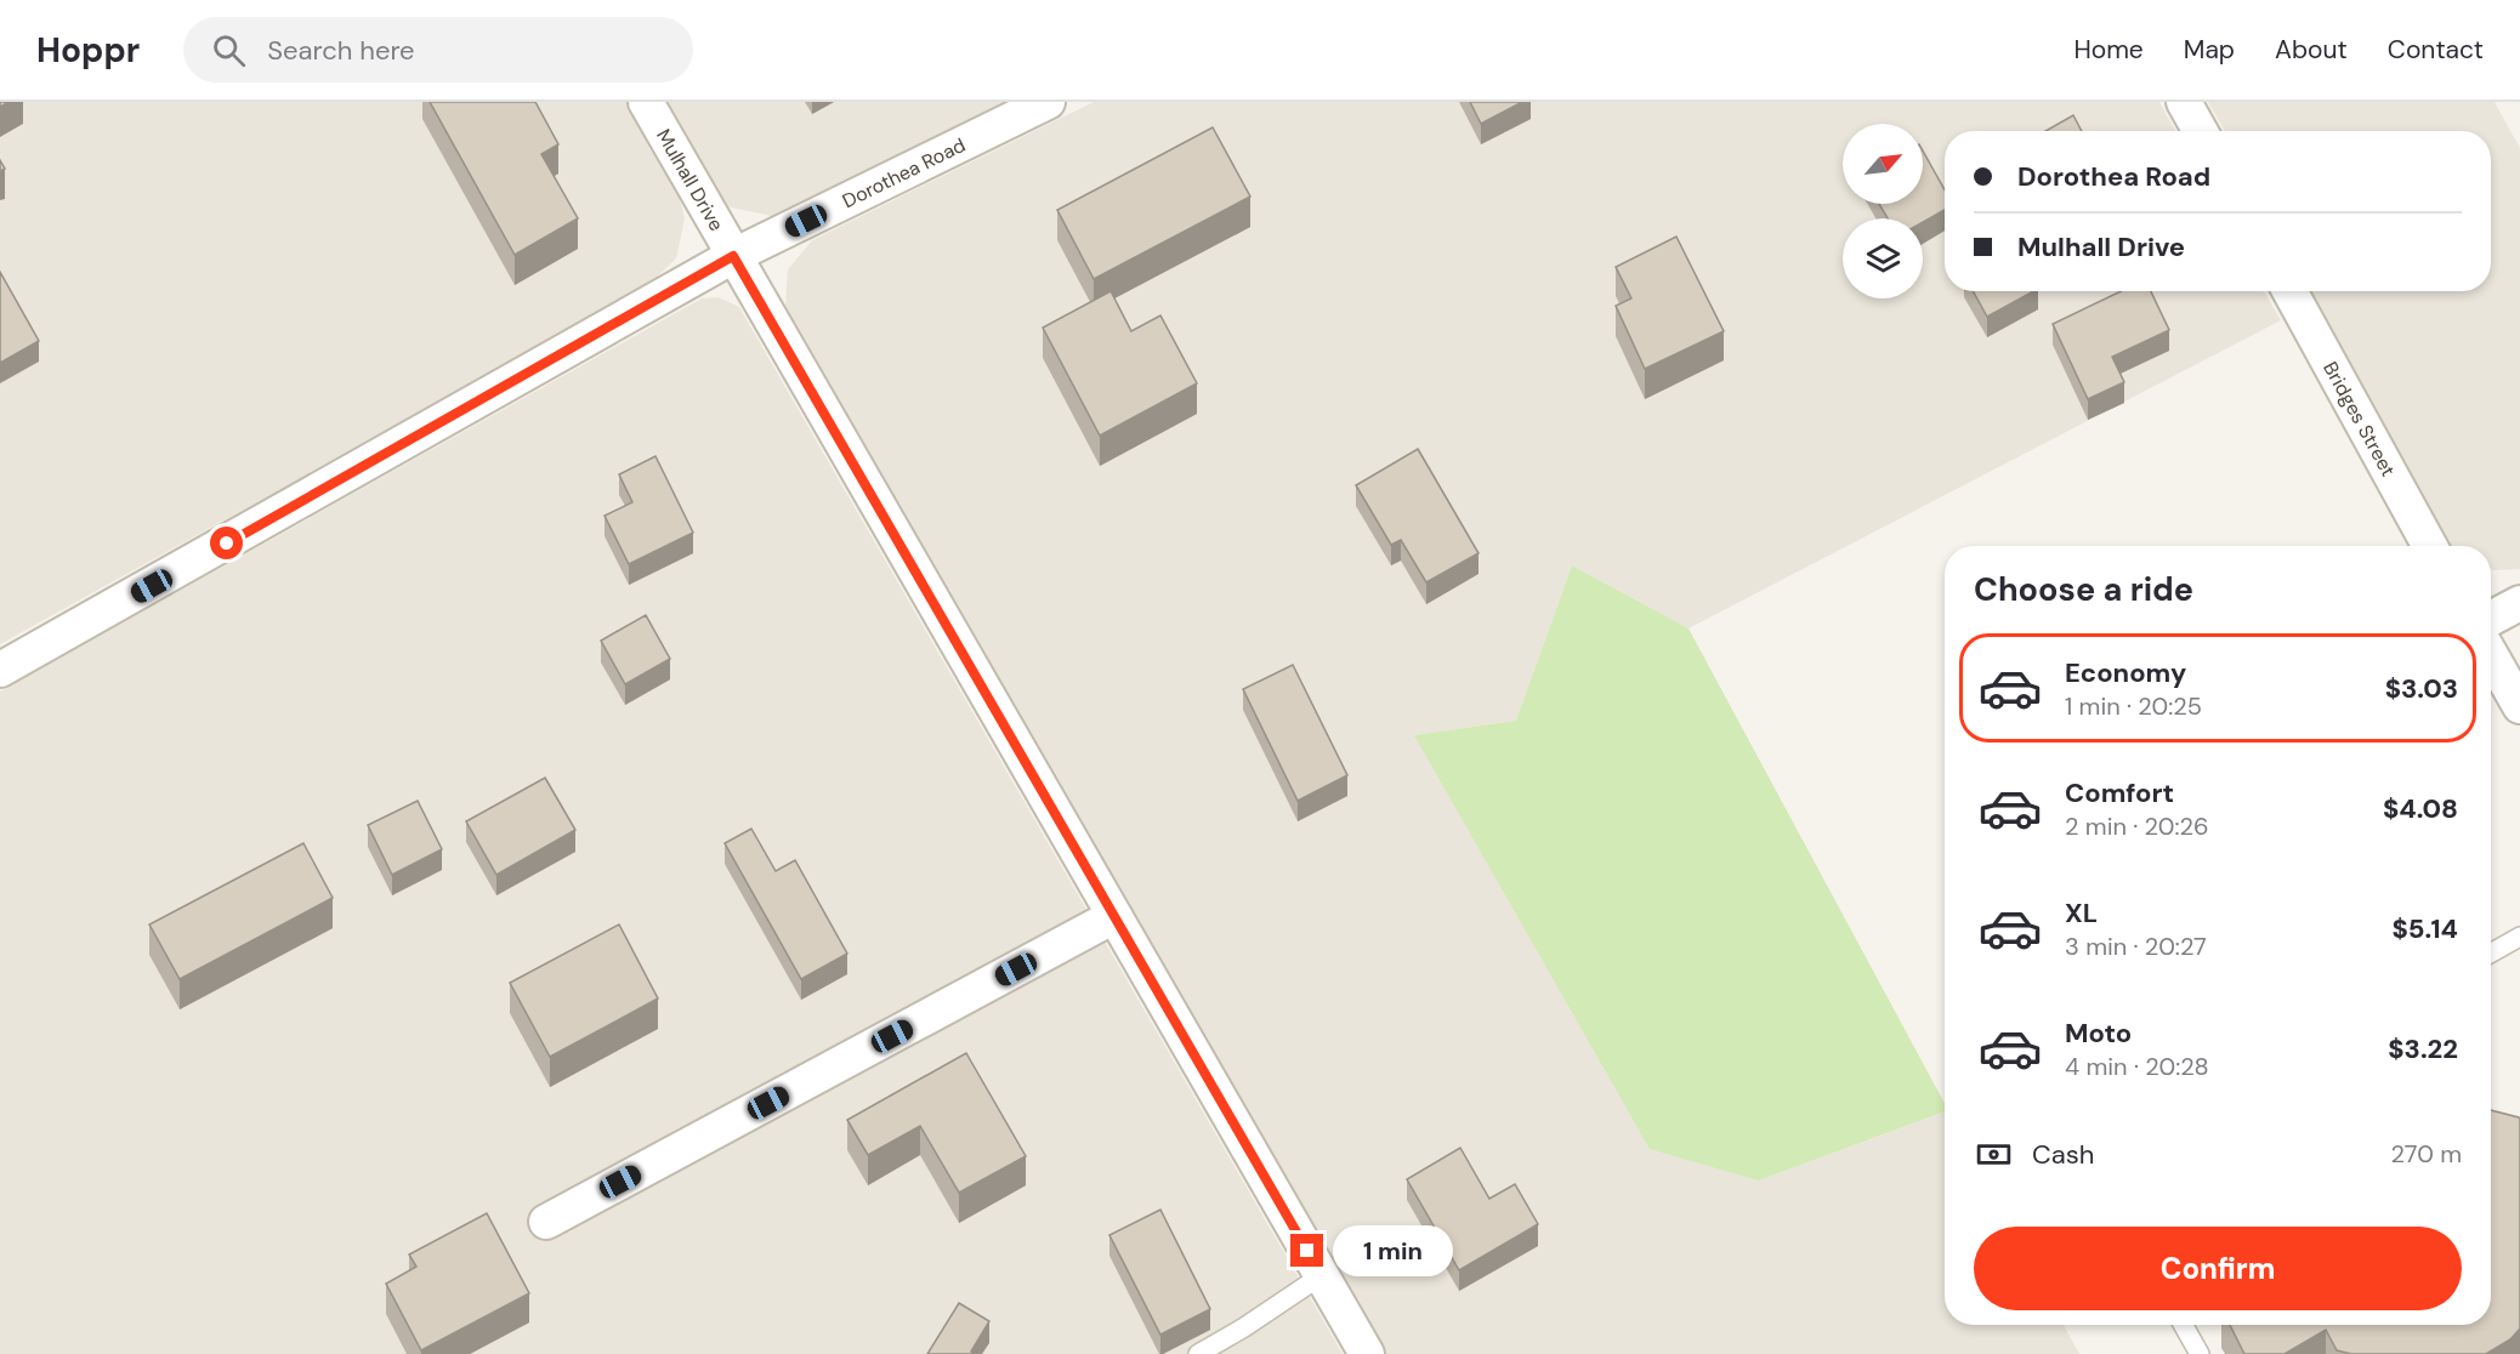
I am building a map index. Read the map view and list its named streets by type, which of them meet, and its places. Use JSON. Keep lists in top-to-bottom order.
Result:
{
  "streets": {
    "street": ["Dorothea Road", "Mulhall Drive", "Bridges Street"]
  },
  "crossings": [
    ["Dorothea Road", "Mulhall Drive"]
  ],
  "north": "top right",
  "page": {
    "header": "Hoppr",
    "search": "Search here",
    "nav": [
      "Home",
      "Map",
      "About",
      "Contact"
    ],
    "banner": ["Dorothea Road", "Mulhall Drive"],
    "heading": "Choose a ride",
    "list": [
      {
        "name": "Economy",
        "note": "1 min · 20:25",
        "value": "$3.03"
      },
      {
        "name": "Comfort",
        "note": "2 min · 20:26",
        "value": "$4.08"
      },
      {
        "name": "XL",
        "note": "3 min · 20:27",
        "value": "$5.14"
      },
      {
        "name": "Moto",
        "note": "4 min · 20:28",
        "value": "$3.22"
      }
    ],
    "pay": ["Cash", "270 m"],
    "buttons": "Confirm",
    "bubble": "1 min"
  }
}
